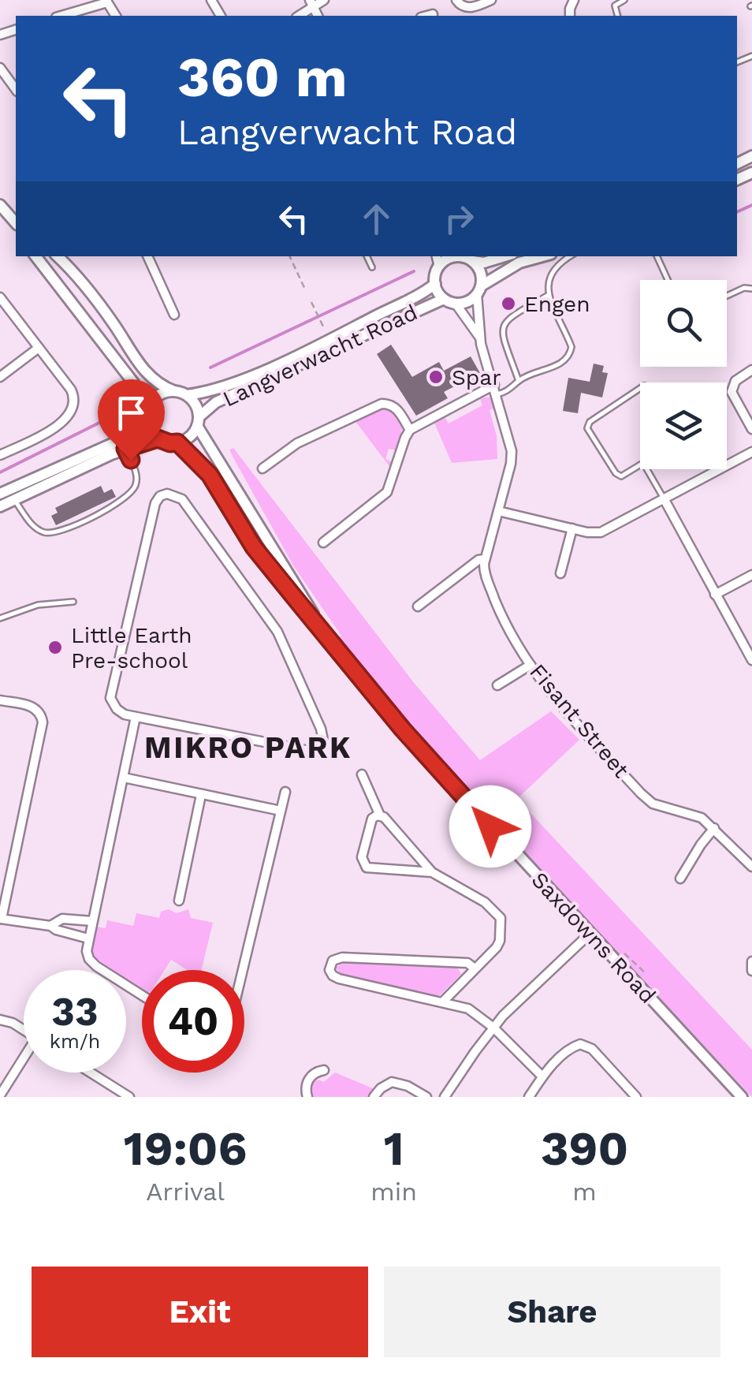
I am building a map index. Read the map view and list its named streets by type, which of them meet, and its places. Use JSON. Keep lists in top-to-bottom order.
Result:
{
  "streets": {
    "street": ["Langverwacht Road", "Fisant Street", "Saxdowns Road"]
  },
  "crossings": [
    ["Langverwacht Road", "Saxdowns Road"]
  ],
  "districts": ["MIKRO PARK"],
  "places": ["Engen", "Spar", "Little Earth Pre-school"],
  "page": {
    "turn": ["360 m", "Langverwacht Road"],
    "speed": "33 km/h",
    "limit": "40",
    "eta": [
      "19:06",
      "Arrival",
      "1",
      "min",
      "390",
      "m"
    ],
    "buttons": ["Exit", "Share"]
  }
}
